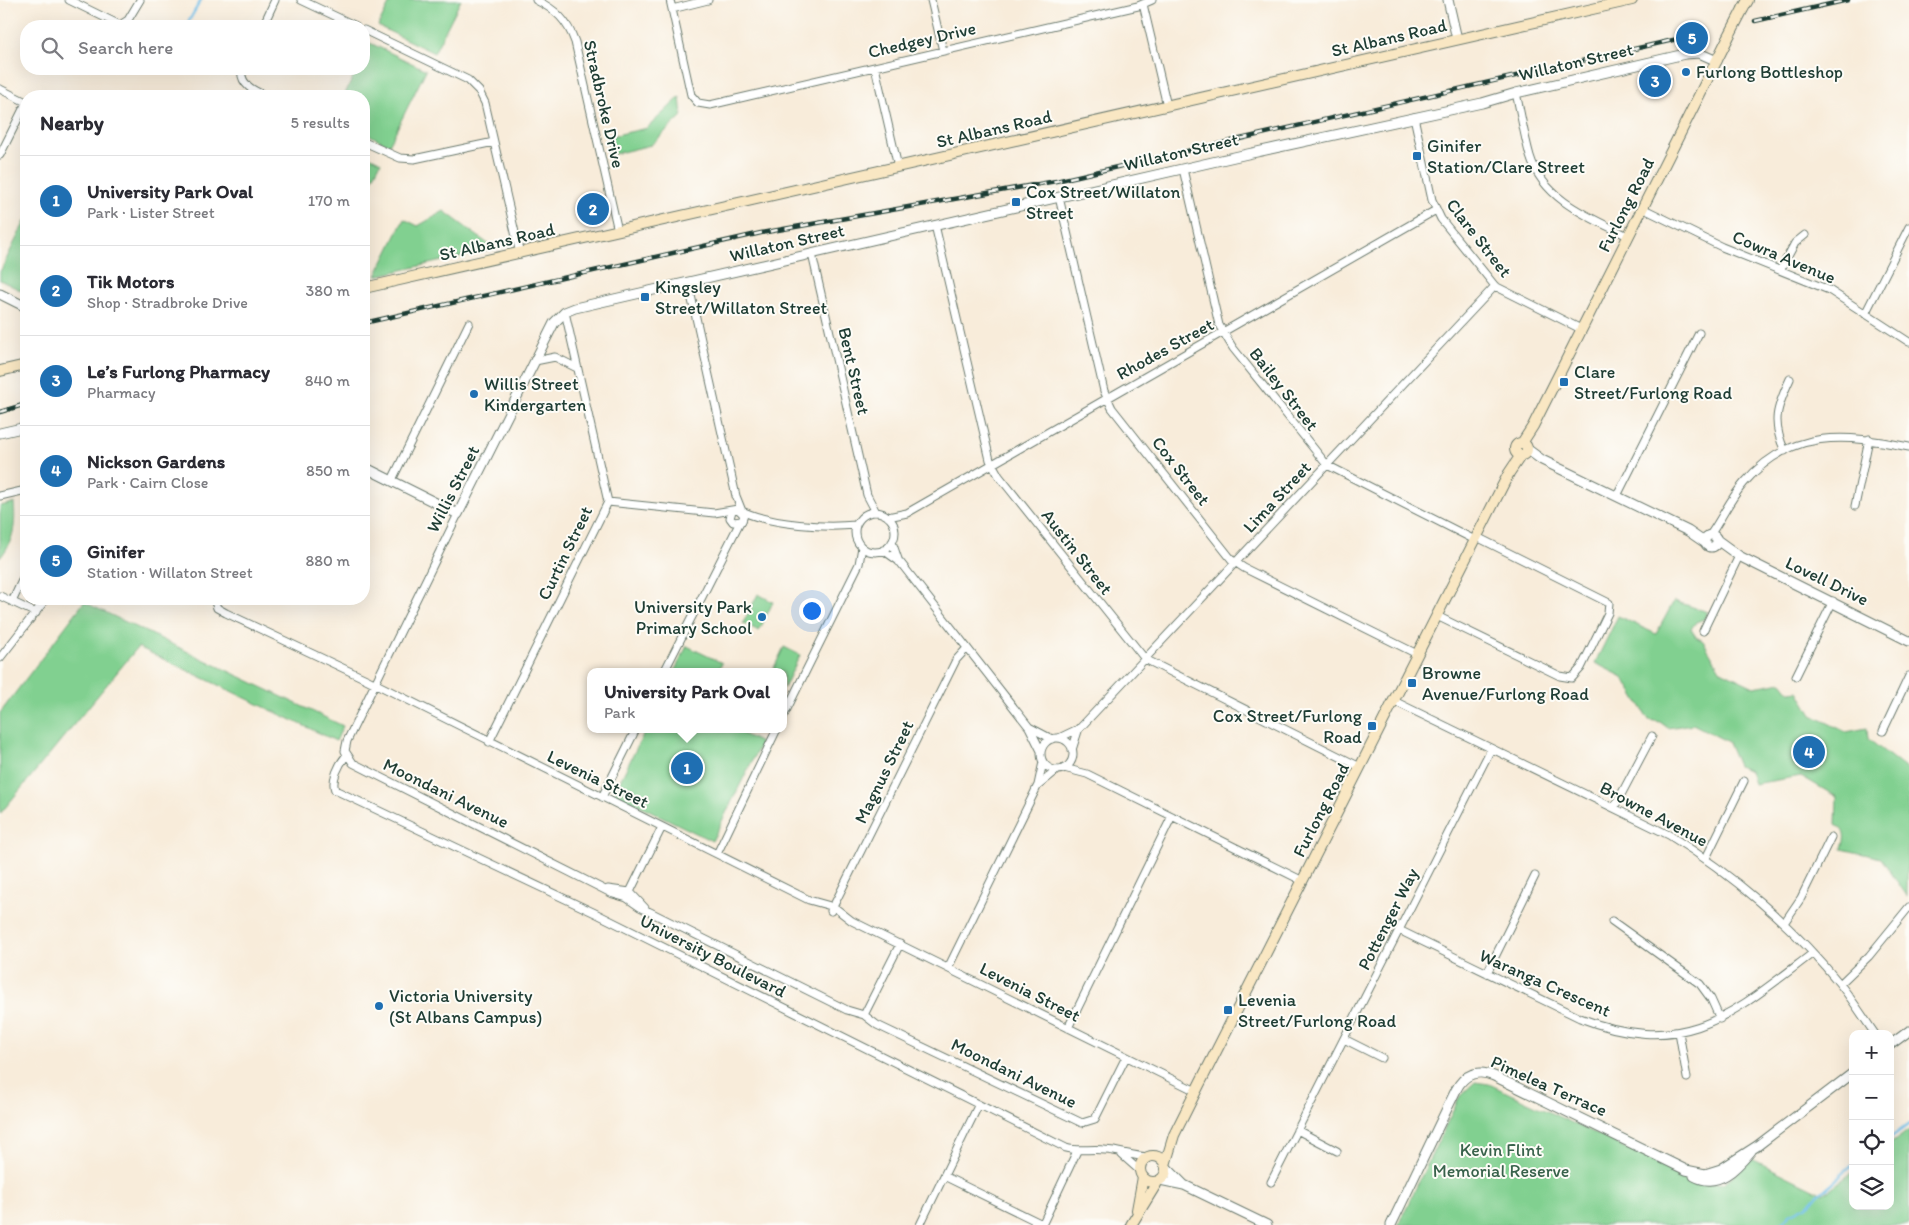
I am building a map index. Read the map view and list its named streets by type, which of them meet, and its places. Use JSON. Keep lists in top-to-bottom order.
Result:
{
  "streets": {
    "main road": ["St Albans Road", "Furlong Road"],
    "street": [
      "Chedgey Drive",
      "Willaton Street",
      "Stradbroke Drive",
      "Clare Street",
      "Cowra Avenue",
      "Rhodes Street",
      "Bent Street",
      "Bailey Street",
      "Cox Street",
      "Willis Street",
      "Lima Street",
      "Austin Street",
      "Curtin Street",
      "Lovell Drive",
      "Magnus Street",
      "Levenia Street",
      "Moondani Avenue",
      "Browne Avenue",
      "Pottenger Way",
      "University Boulevard",
      "Waranga Crescent",
      "Pimelea Terrace"
    ]
  },
  "crossings": [
    ["St Albans Road", "Stradbroke Drive"],
    ["Willaton Street", "Furlong Road"],
    ["Willaton Street", "Clare Street"],
    ["Willaton Street", "Bent Street"],
    ["Willaton Street", "Bailey Street"],
    ["Willaton Street", "Cox Street"],
    ["Willaton Street", "Willis Street"],
    ["Willaton Street", "Austin Street"],
    ["Willaton Street", "Curtin Street"],
    ["Furlong Road", "Clare Street"],
    ["Furlong Road", "Cowra Avenue"],
    ["Furlong Road", "Bailey Street"],
    ["Furlong Road", "Cox Street"],
    ["Furlong Road", "Austin Street"],
    ["Furlong Road", "Lovell Drive"],
    ["Furlong Road", "Levenia Street"],
    ["Furlong Road", "Browne Avenue"],
    ["Furlong Road", "University Boulevard"],
    ["Clare Street", "Rhodes Street"],
    ["Clare Street", "Lima Street"],
    ["Rhodes Street", "Bent Street"],
    ["Rhodes Street", "Bailey Street"],
    ["Rhodes Street", "Cox Street"],
    ["Rhodes Street", "Austin Street"],
    ["Bailey Street", "Lima Street"],
    ["Cox Street", "Lima Street"],
    ["Willis Street", "Curtin Street"],
    ["Willis Street", "Levenia Street"],
    ["Lima Street", "Austin Street"],
    ["Curtin Street", "Levenia Street"],
    ["Magnus Street", "Levenia Street"],
    ["Levenia Street", "Moondani Avenue"],
    ["Moondani Avenue", "University Boulevard"],
    ["Browne Avenue", "Pottenger Way"],
    ["Browne Avenue", "Waranga Crescent"],
    ["Pottenger Way", "Waranga Crescent"]
  ],
  "parks": ["Kevin Flint Memorial Reserve"],
  "places": {
    "other": [
      "Furlong Bottleshop",
      "Willis Street Kindergarten",
      "University Park Primary School",
      "Victoria University (St Albans Campus)"
    ],
    "transit": [
      "Ginifer Station/Clare Street",
      "Cox Street/Willaton Street",
      "Kingsley Street/Willaton Street",
      "Clare Street/Furlong Road",
      "Browne Avenue/Furlong Road",
      "Cox Street/Furlong Road",
      "Levenia Street/Furlong Road"
    ]
  },
  "page": {
    "pins": [
      "5",
      "3",
      "2",
      "4",
      "1"
    ],
    "search": "Search here",
    "heading": ["Nearby", "5 results"],
    "list": [
      {
        "mark": "1",
        "name": "University Park Oval",
        "note": "Park · Lister Street",
        "value": "170 m"
      },
      {
        "mark": "2",
        "name": "Tik Motors",
        "note": "Shop · Stradbroke Drive",
        "value": "380 m"
      },
      {
        "mark": "3",
        "name": "Le’s Furlong Pharmacy",
        "note": "Pharmacy",
        "value": "840 m"
      },
      {
        "mark": "4",
        "name": "Nickson Gardens",
        "note": "Park · Cairn Close",
        "value": "850 m"
      },
      {
        "mark": "5",
        "name": "Ginifer",
        "note": "Station · Willaton Street",
        "value": "880 m"
      }
    ],
    "popup": ["University Park Oval", "Park"],
    "map_buttons": ["+", "−"]
  }
}
